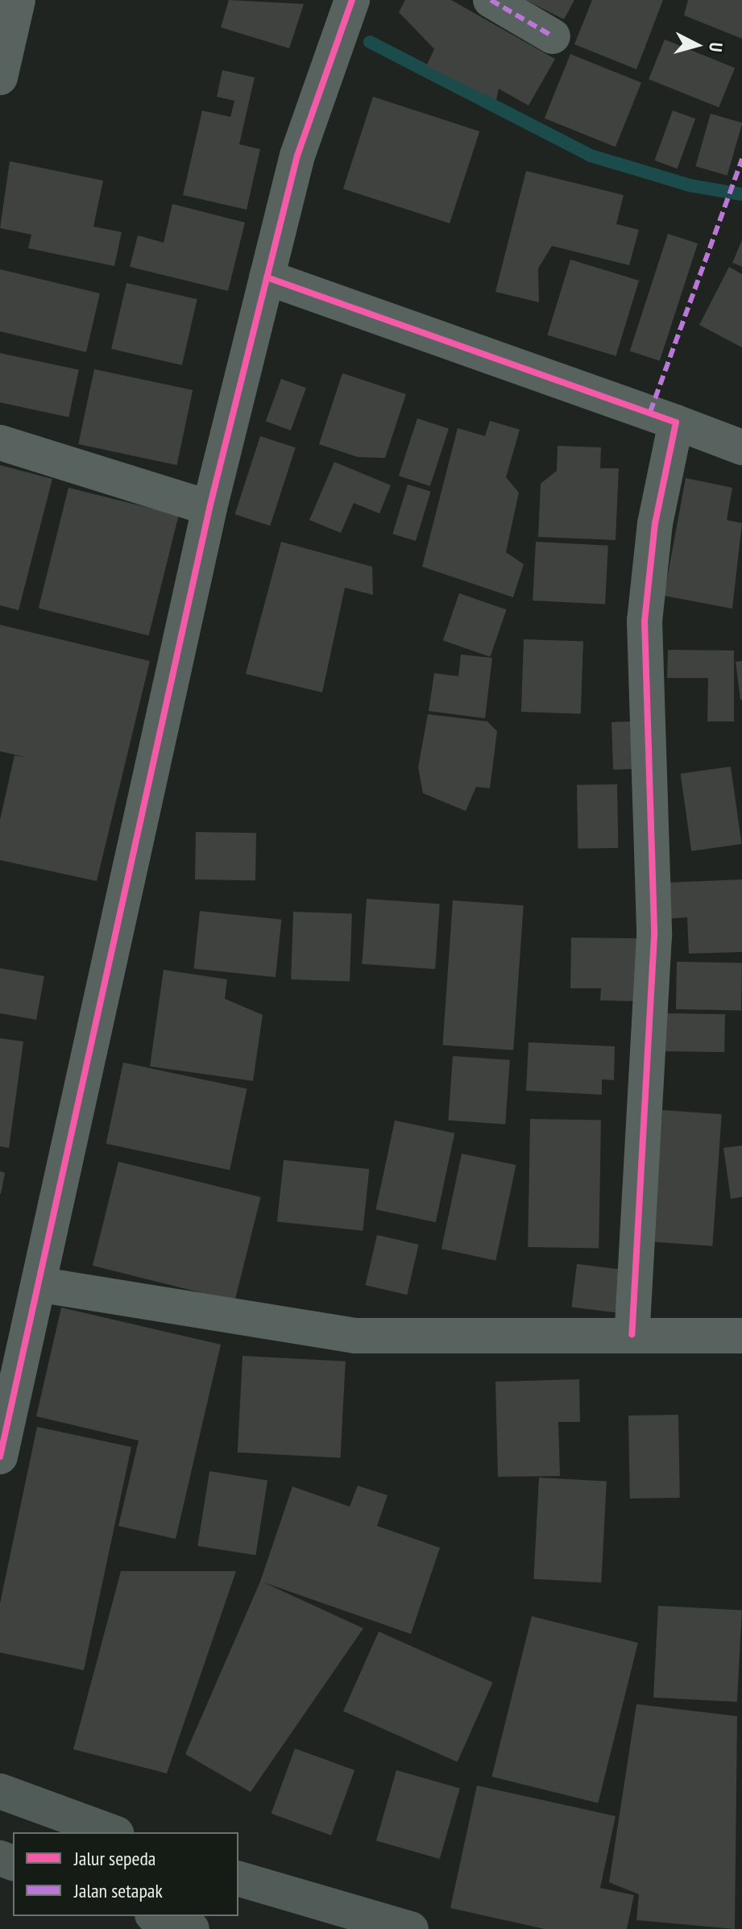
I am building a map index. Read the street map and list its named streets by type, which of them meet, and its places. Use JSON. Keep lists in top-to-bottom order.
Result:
{
  "legend": ["Jalur sepeda", "Jalan setapak"],
  "north": "right"
}
